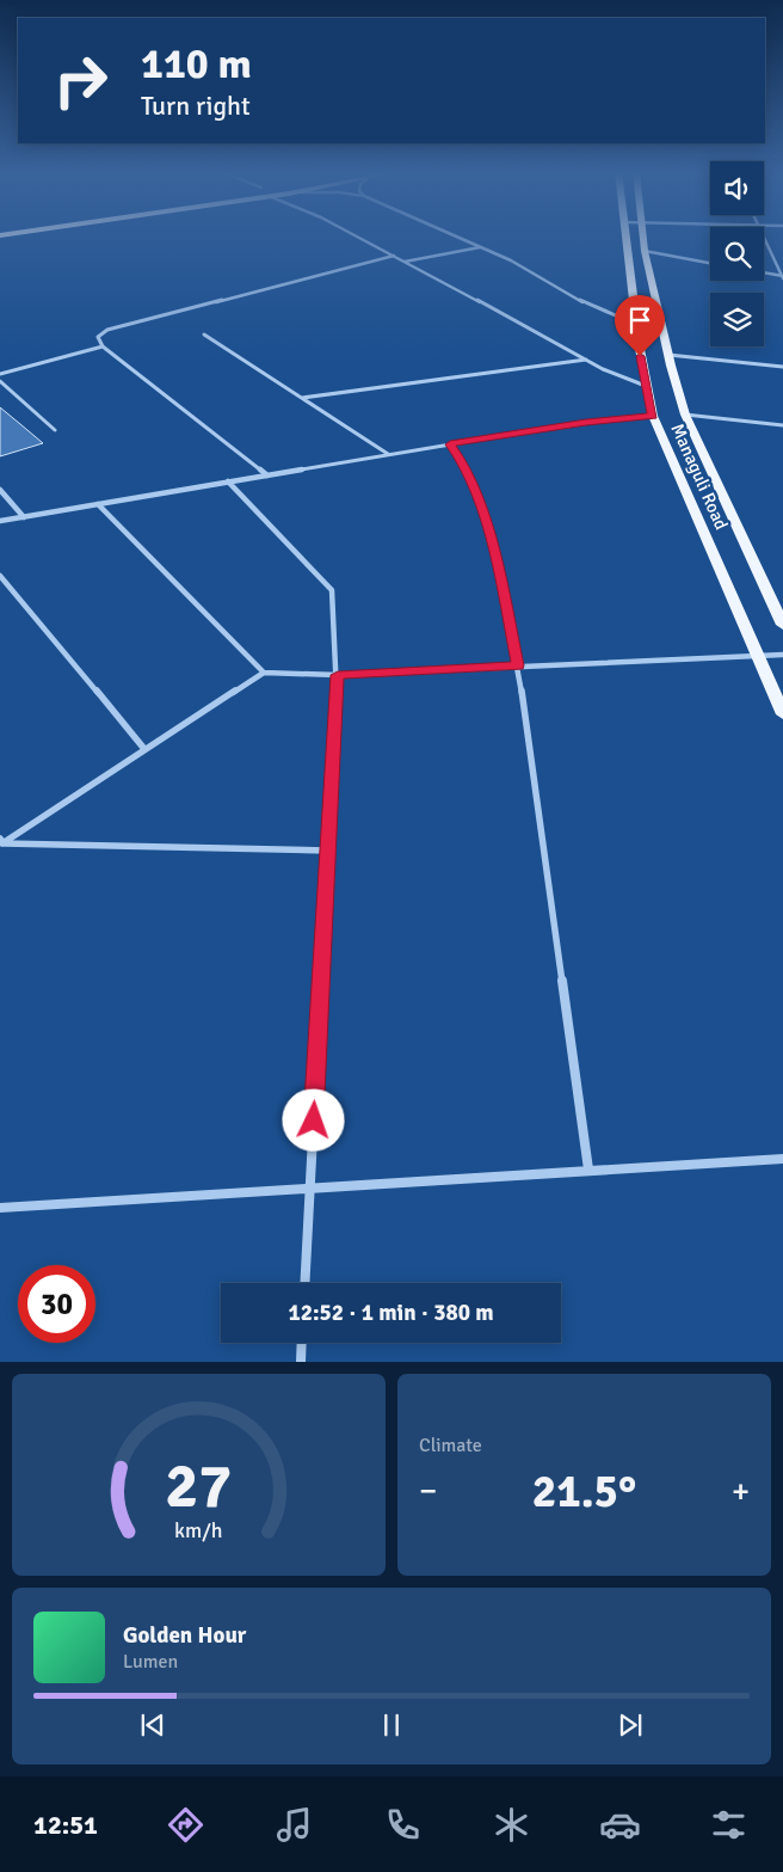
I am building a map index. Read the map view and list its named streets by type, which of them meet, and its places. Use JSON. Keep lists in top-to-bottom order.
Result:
{
  "streets": {
    "main road": ["Managuli Road"]
  },
  "page": {
    "turn": ["110 m", "Turn right"],
    "limit": "30",
    "trip": "12:52 · 1 min · 380 m",
    "tile": "Climate",
    "heat": ["−", "21.5°", "+"],
    "song": ["Golden Hour", "Lumen"],
    "tabs": "12:51",
    "gauge": ["27", "km/h"]
  }
}
